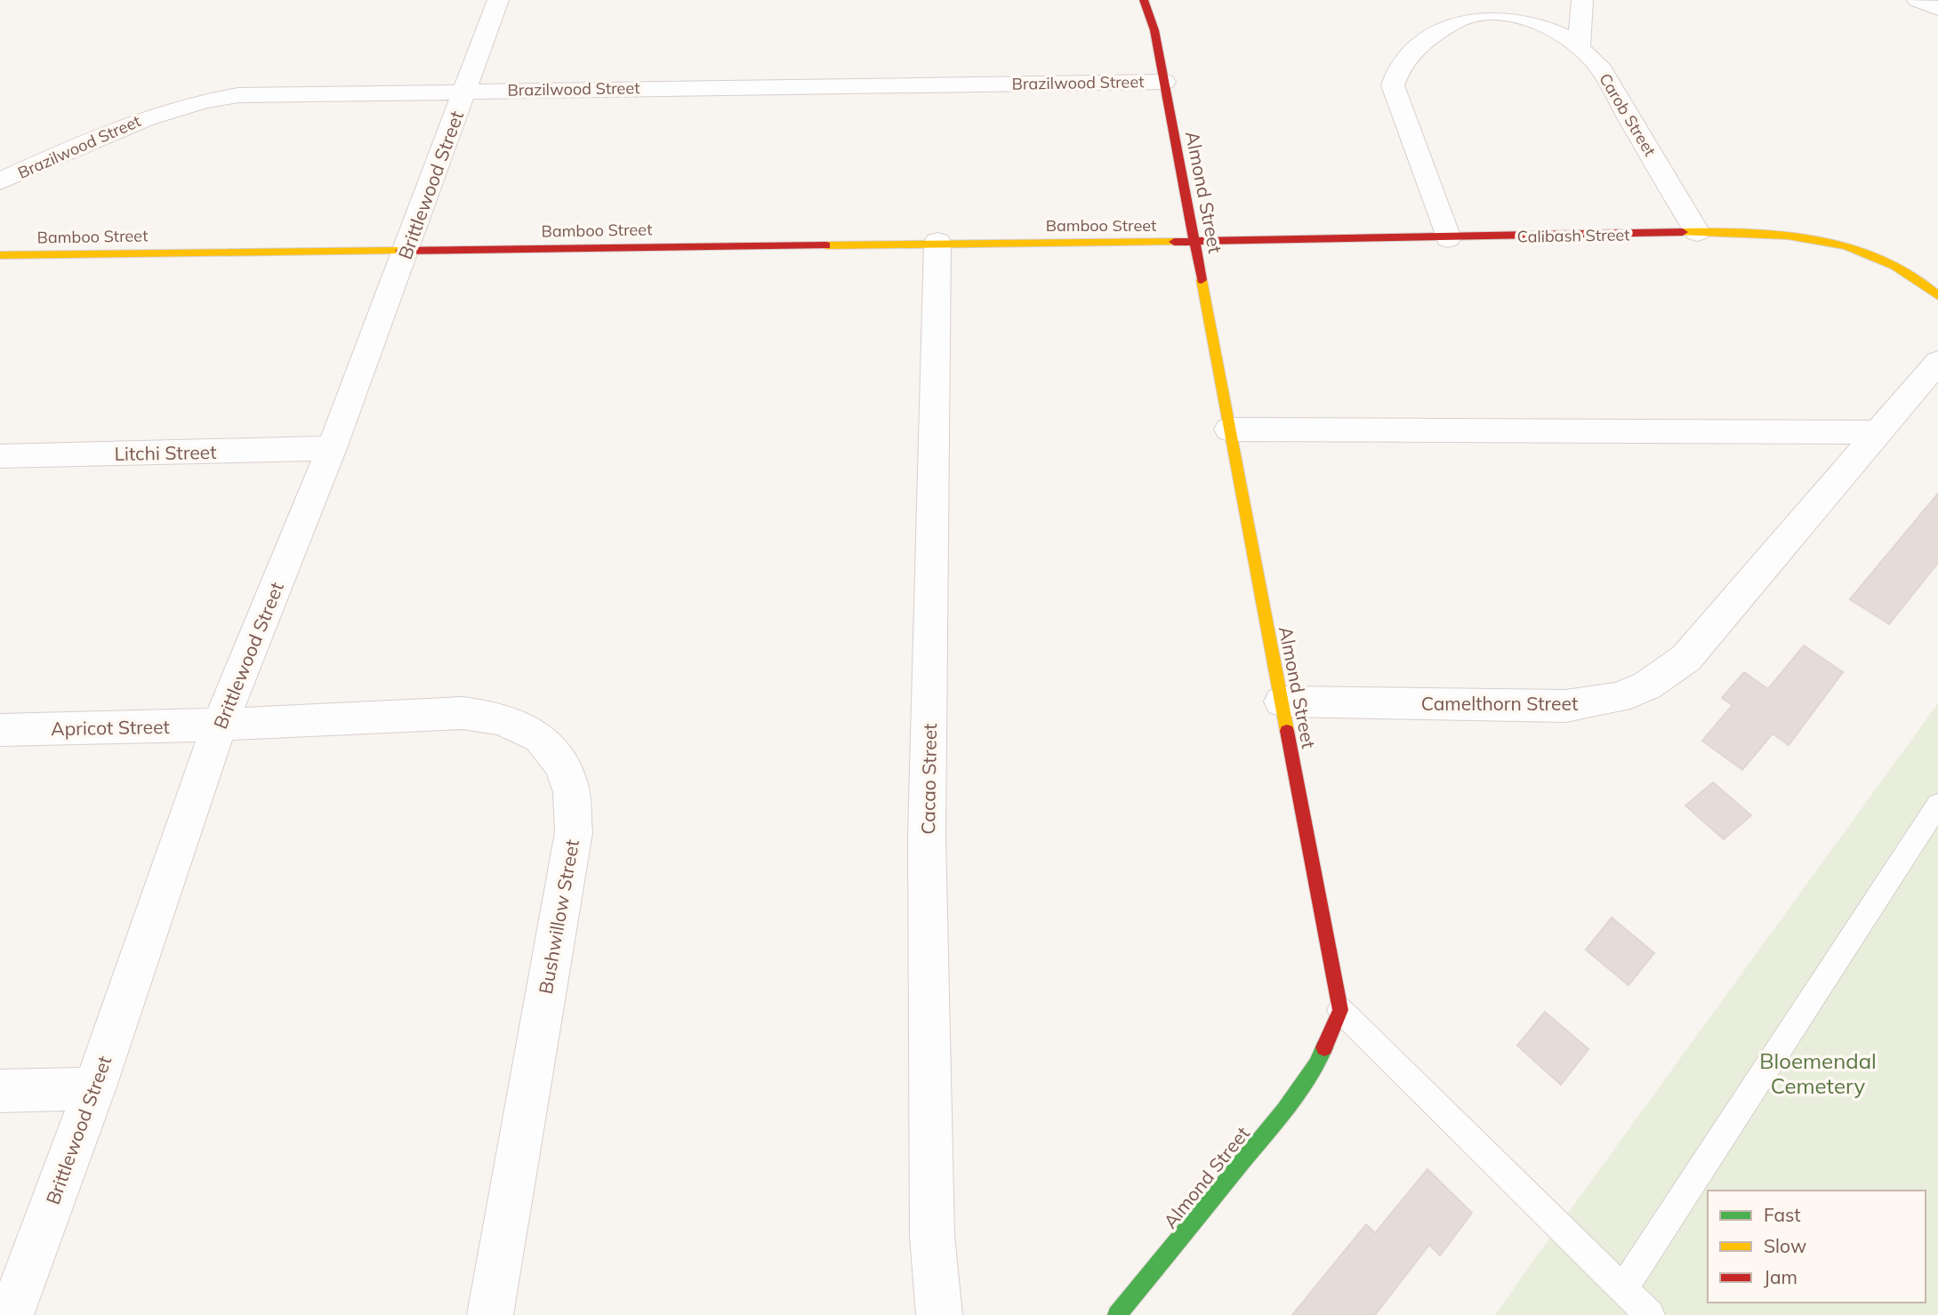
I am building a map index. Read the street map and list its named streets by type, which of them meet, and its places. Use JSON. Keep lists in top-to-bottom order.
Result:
{
  "streets": {
    "street": [
      "Brazilwood Street",
      "Carob Street",
      "Brittlewood Street",
      "Almond Street",
      "Bamboo Street",
      "Calibash Street",
      "Litchi Street",
      "Camelthorn Street",
      "Apricot Street",
      "Cacao Street",
      "Bushwillow Street"
    ]
  },
  "crossings": [
    ["Brazilwood Street", "Brittlewood Street"],
    ["Brazilwood Street", "Almond Street"],
    ["Carob Street", "Calibash Street"],
    ["Brittlewood Street", "Bamboo Street"],
    ["Brittlewood Street", "Litchi Street"],
    ["Brittlewood Street", "Apricot Street"],
    ["Brittlewood Street", "Bushwillow Street"],
    ["Almond Street", "Bamboo Street"],
    ["Almond Street", "Calibash Street"],
    ["Almond Street", "Camelthorn Street"],
    ["Bamboo Street", "Calibash Street"],
    ["Bamboo Street", "Cacao Street"],
    ["Apricot Street", "Bushwillow Street"]
  ],
  "parks": ["Bloemendal Cemetery"],
  "legend": ["Fast", "Slow", "Jam"]
}
